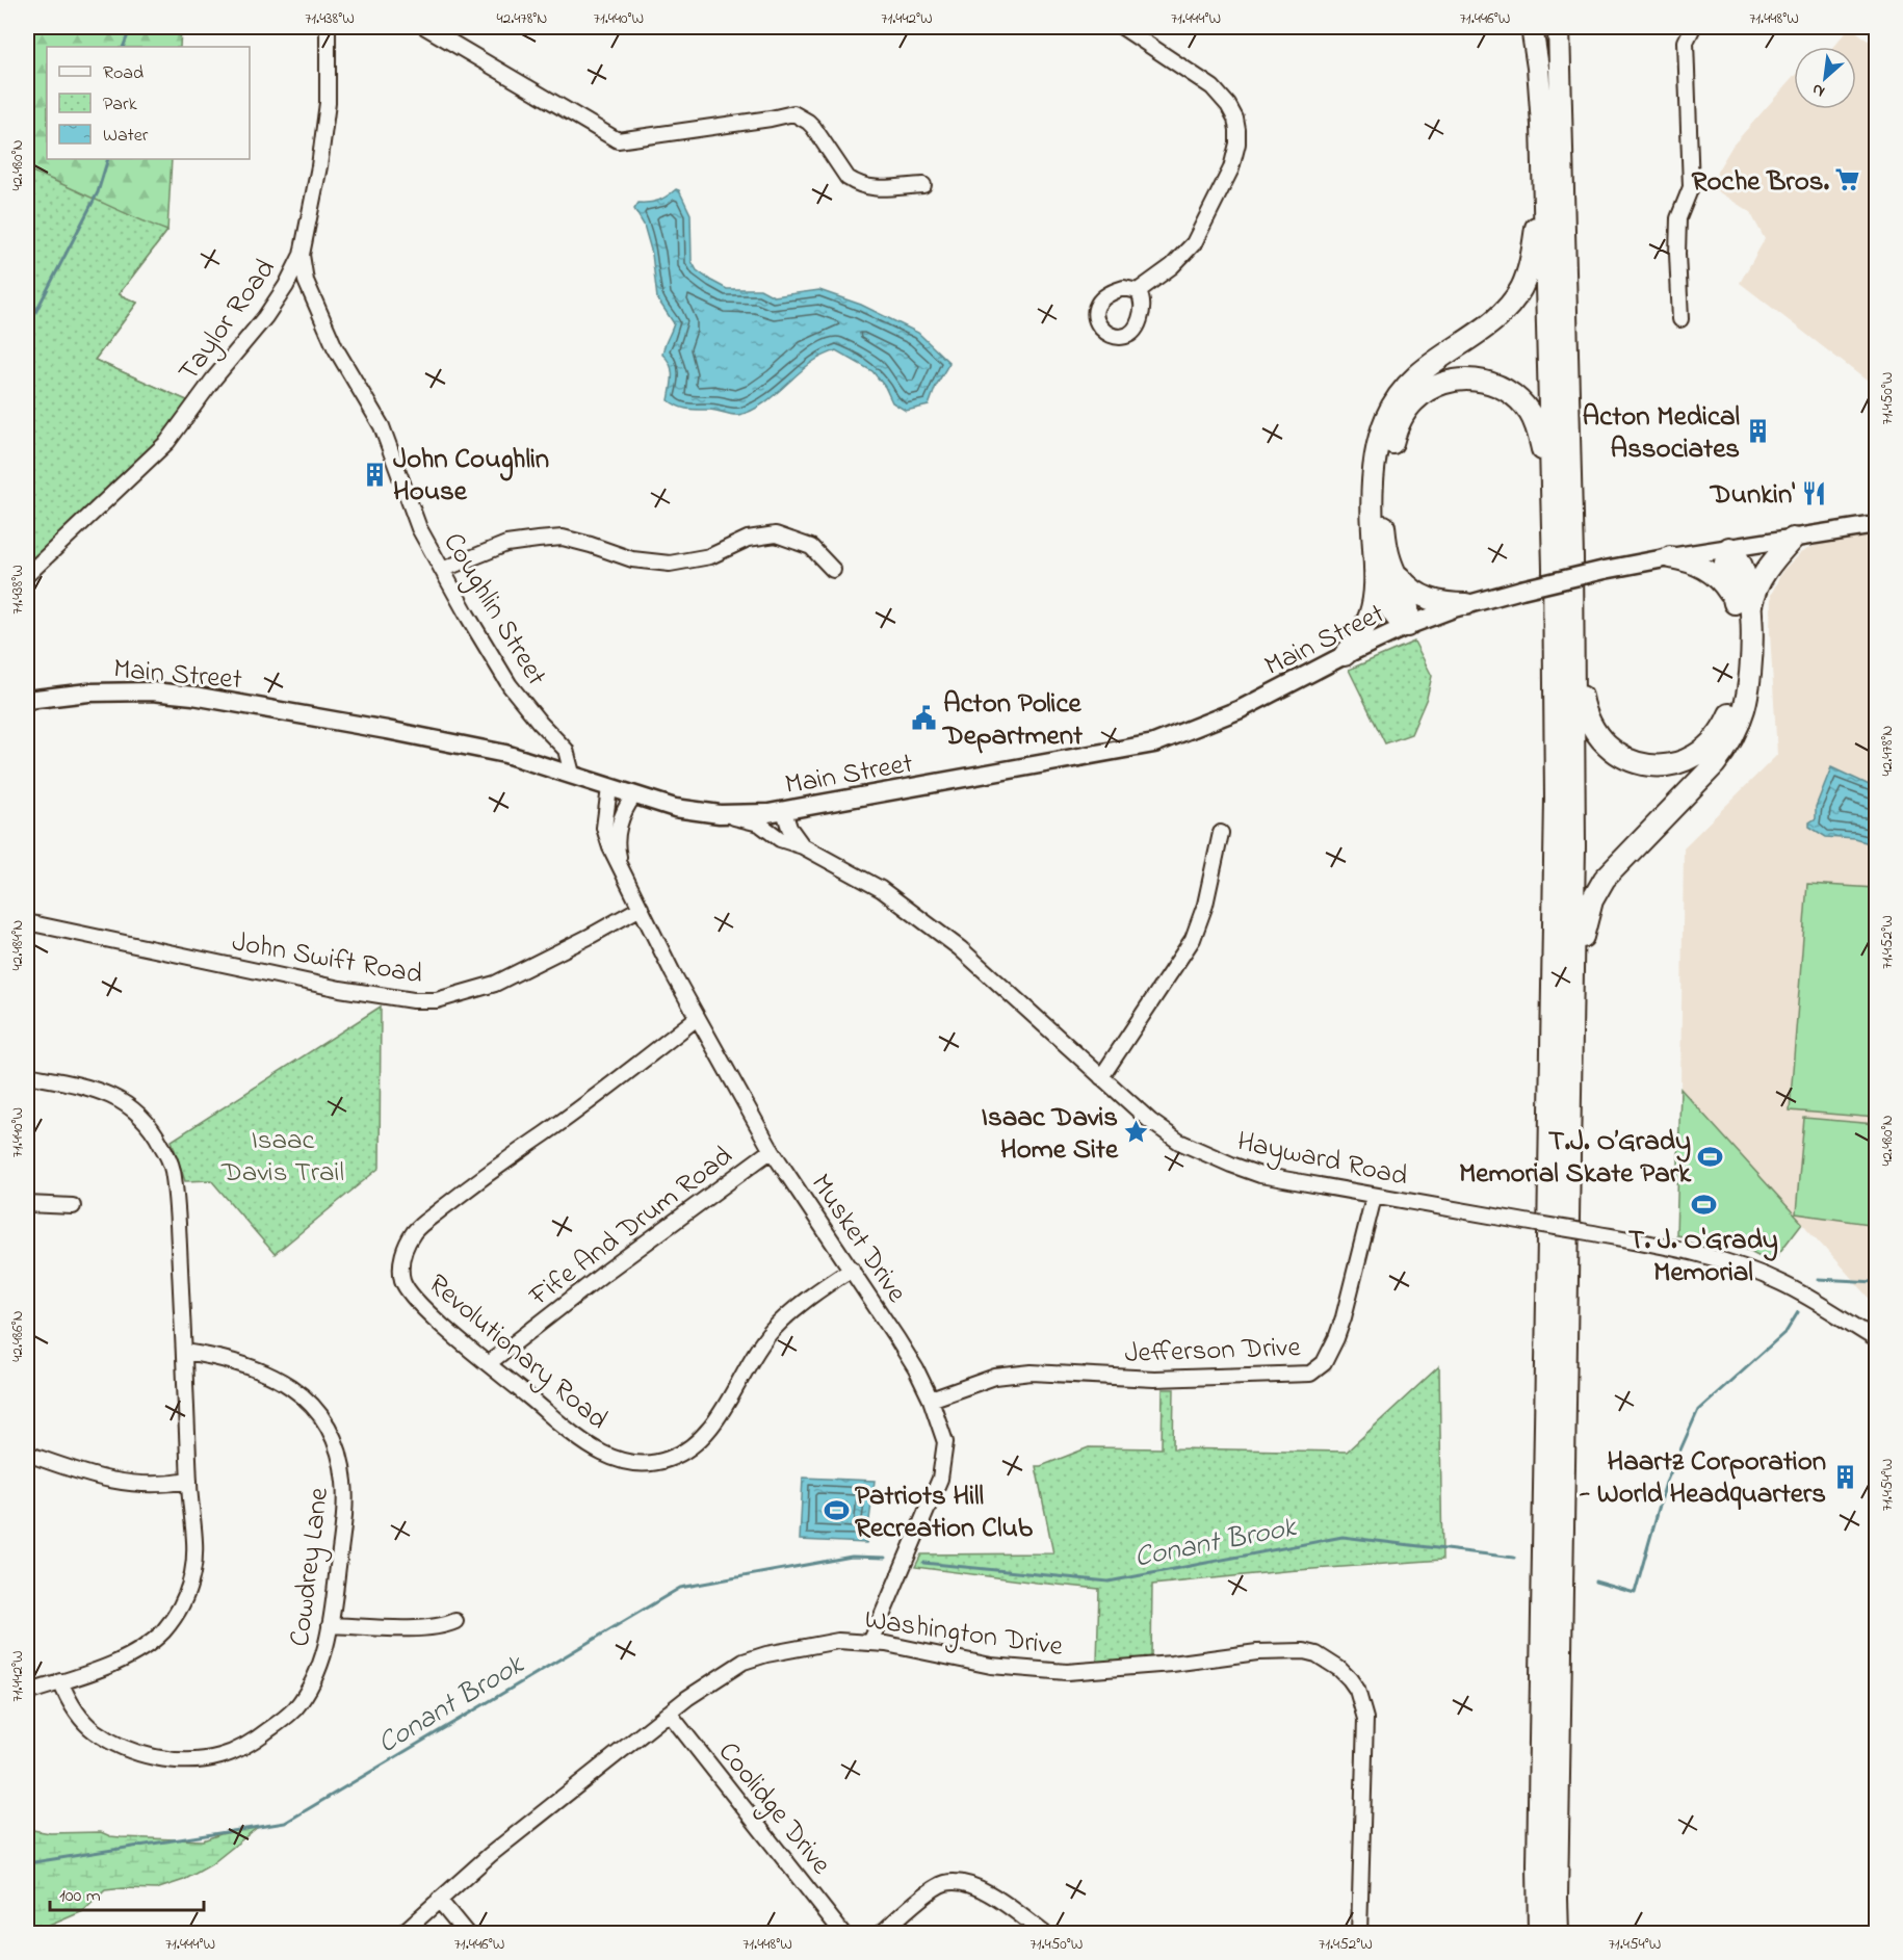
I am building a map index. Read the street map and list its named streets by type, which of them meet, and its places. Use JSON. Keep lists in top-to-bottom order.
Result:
{
  "streets": {
    "main road": ["Main Street"],
    "street": [
      "Taylor Road",
      "Coughlin Street",
      "John Swift Road",
      "Hayward Road",
      "Fife And Drum Road",
      "Musket Drive",
      "Jefferson Drive",
      "Revolutionary Road",
      "Cowdrey Lane",
      "Washington Drive",
      "Coolidge Drive"
    ]
  },
  "crossings": [
    ["Taylor Road", "Coughlin Street"],
    ["Coughlin Street", "Main Street"],
    ["Main Street", "Hayward Road"],
    ["Main Street", "Musket Drive"],
    ["John Swift Road", "Musket Drive"],
    ["Hayward Road", "Jefferson Drive"],
    ["Fife And Drum Road", "Musket Drive"],
    ["Fife And Drum Road", "Revolutionary Road"],
    ["Musket Drive", "Jefferson Drive"],
    ["Musket Drive", "Revolutionary Road"],
    ["Musket Drive", "Washington Drive"],
    ["Washington Drive", "Coolidge Drive"]
  ],
  "water": ["Conant Brook"],
  "parks": ["Isaac Davis Trail"],
  "places": {
    "supermarket": ["Roche Bros."],
    "building": ["Acton Medical Associates", "John Coughlin House", "Haartz Corporation - World Headquarters"],
    "restaurant": ["Dunkin'"],
    "public building": ["Acton Police Department"],
    "place": ["Isaac Davis Home Site"],
    "sports": ["T.J. O’Grady Memorial Skate Park", "T. J. O'Grady Memorial", "Patriots Hill Recreation Club"]
  },
  "legend": ["Road", "Park", "Water"],
  "scale_bar": "100 m",
  "north": "bottom left",
  "coordinates": [
    "71.438°W",
    "42.478°N",
    "71.440°W",
    "71.442°W",
    "71.444°W",
    "71.446°W",
    "71.448°W",
    "42.480°N",
    "71.450°W",
    "71.452°W",
    "42.484°N",
    "42.486°N",
    "71.454°W"
  ]
}
